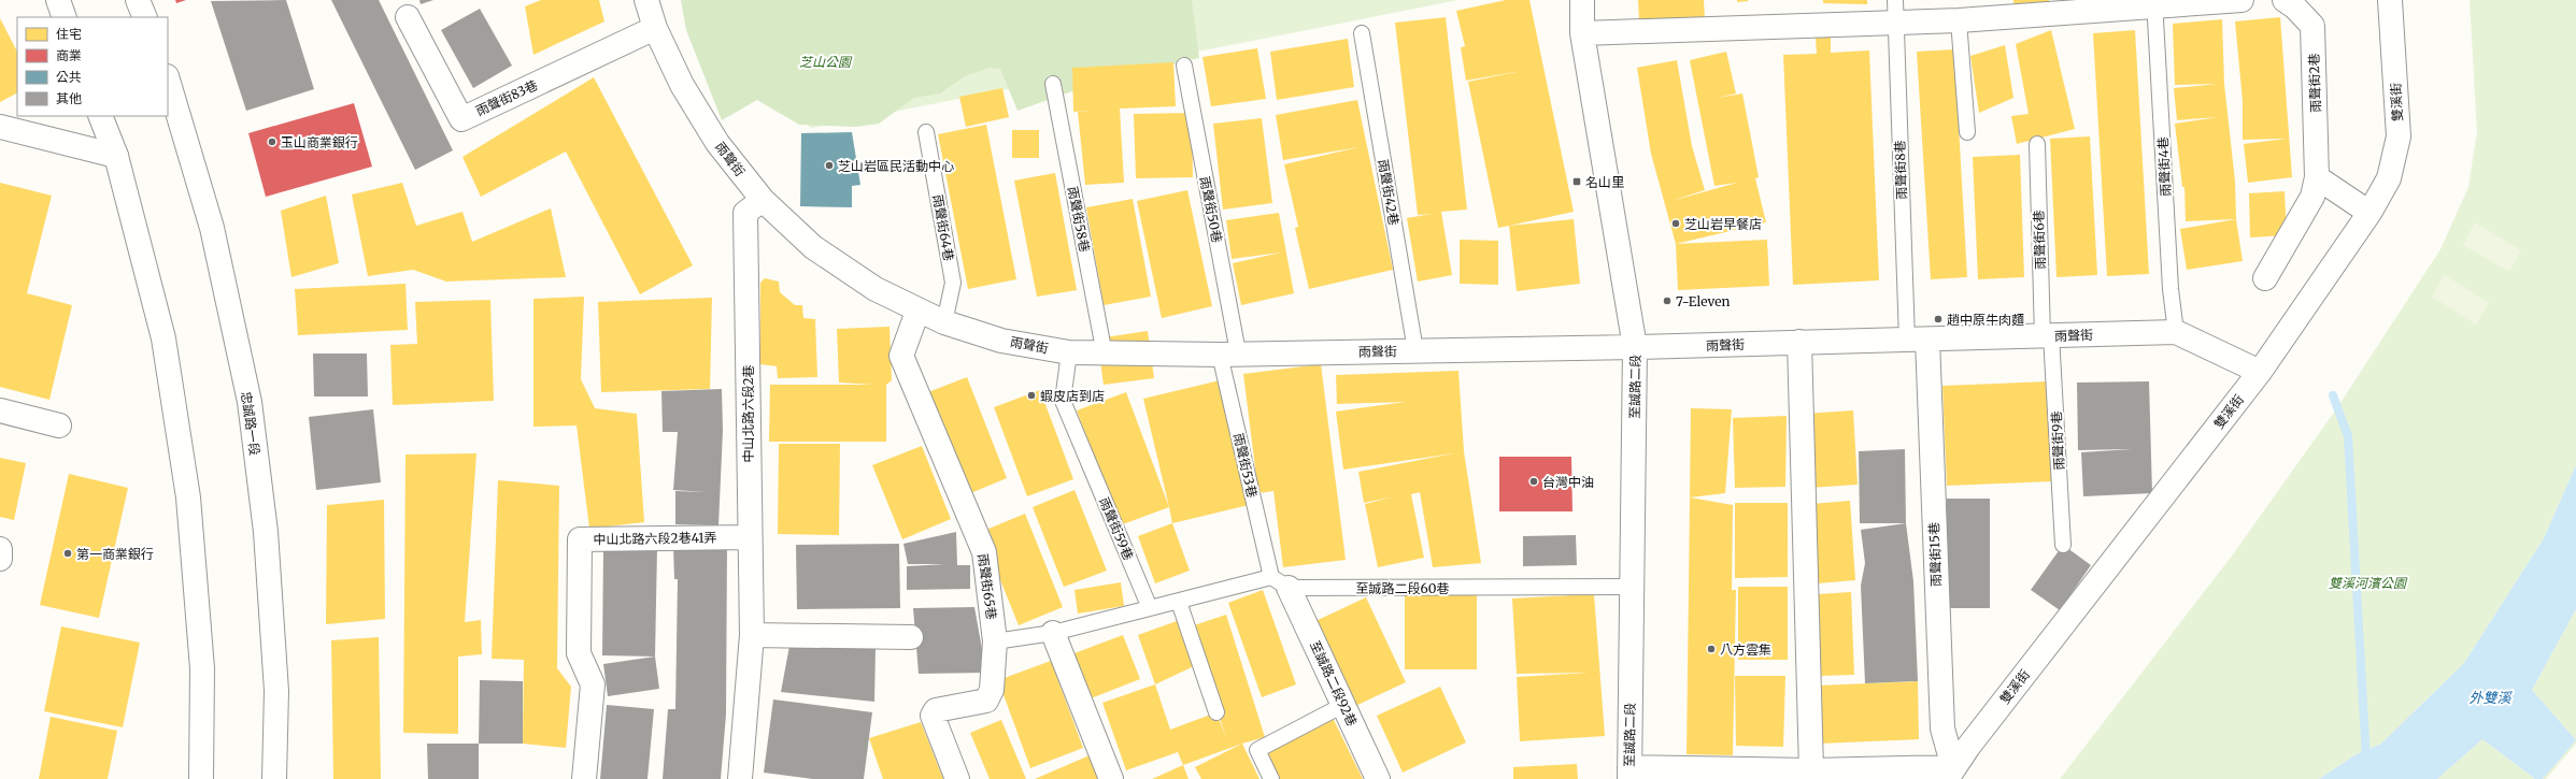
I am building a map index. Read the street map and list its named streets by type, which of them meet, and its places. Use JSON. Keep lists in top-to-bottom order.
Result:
{
  "streets": {
    "street": [
      "雨聲街2巷",
      "雨聲街83巷",
      "雙溪街",
      "雨聲街",
      "至誠路二段",
      "中山北路六段2巷",
      "忠誠路一段",
      "中山北路六段2巷41弄",
      "雨聲街15巷",
      "雨聲街65巷",
      "至誠路二段92巷"
    ],
    "lane": [
      "雨聲街4巷",
      "雨聲街8巷",
      "雨聲街42巷",
      "雨聲街50巷",
      "雨聲街58巷",
      "雨聲街64巷",
      "雨聲街6巷",
      "雨聲街9巷",
      "雨聲街53巷",
      "雨聲街59巷",
      "至誠路二段60巷"
    ]
  },
  "crossings": [
    ["雨聲街83巷", "雨聲街"],
    ["雙溪街", "雨聲街"],
    ["雙溪街", "雨聲街15巷"],
    ["雨聲街", "雨聲街4巷"],
    ["雨聲街", "雨聲街8巷"],
    ["雨聲街", "雨聲街42巷"],
    ["雨聲街", "雨聲街50巷"],
    ["雨聲街", "雨聲街58巷"],
    ["雨聲街", "雨聲街64巷"],
    ["雨聲街", "雨聲街6巷"],
    ["雨聲街", "至誠路二段"],
    ["雨聲街", "中山北路六段2巷"],
    ["雨聲街", "雨聲街9巷"],
    ["雨聲街", "雨聲街53巷"],
    ["雨聲街", "雨聲街59巷"],
    ["雨聲街", "雨聲街15巷"],
    ["雨聲街", "雨聲街65巷"],
    ["雨聲街8巷", "雨聲街15巷"],
    ["雨聲街50巷", "雨聲街53巷"],
    ["雨聲街6巷", "雨聲街9巷"],
    ["至誠路二段", "至誠路二段60巷"],
    ["中山北路六段2巷", "中山北路六段2巷41弄"],
    ["雨聲街53巷", "至誠路二段60巷"],
    ["雨聲街53巷", "至誠路二段92巷"],
    ["雨聲街59巷", "至誠路二段60巷"],
    ["至誠路二段60巷", "至誠路二段92巷"]
  ],
  "water": ["外雙溪"],
  "parks": ["芝山公園", "雙溪河濱公園"],
  "places": {
    "other": [
      "玉山商業銀行",
      "芝山岩區民活動中心",
      "芝山岩早餐店",
      "7-Eleven",
      "趙中原牛肉麵",
      "蝦皮店到店",
      "台灣中油",
      "第一商業銀行",
      "八方雲集"
    ],
    "transit": ["名山里"]
  },
  "legend": [
    "住宅",
    "商業",
    "公共",
    "其他"
  ]
}
